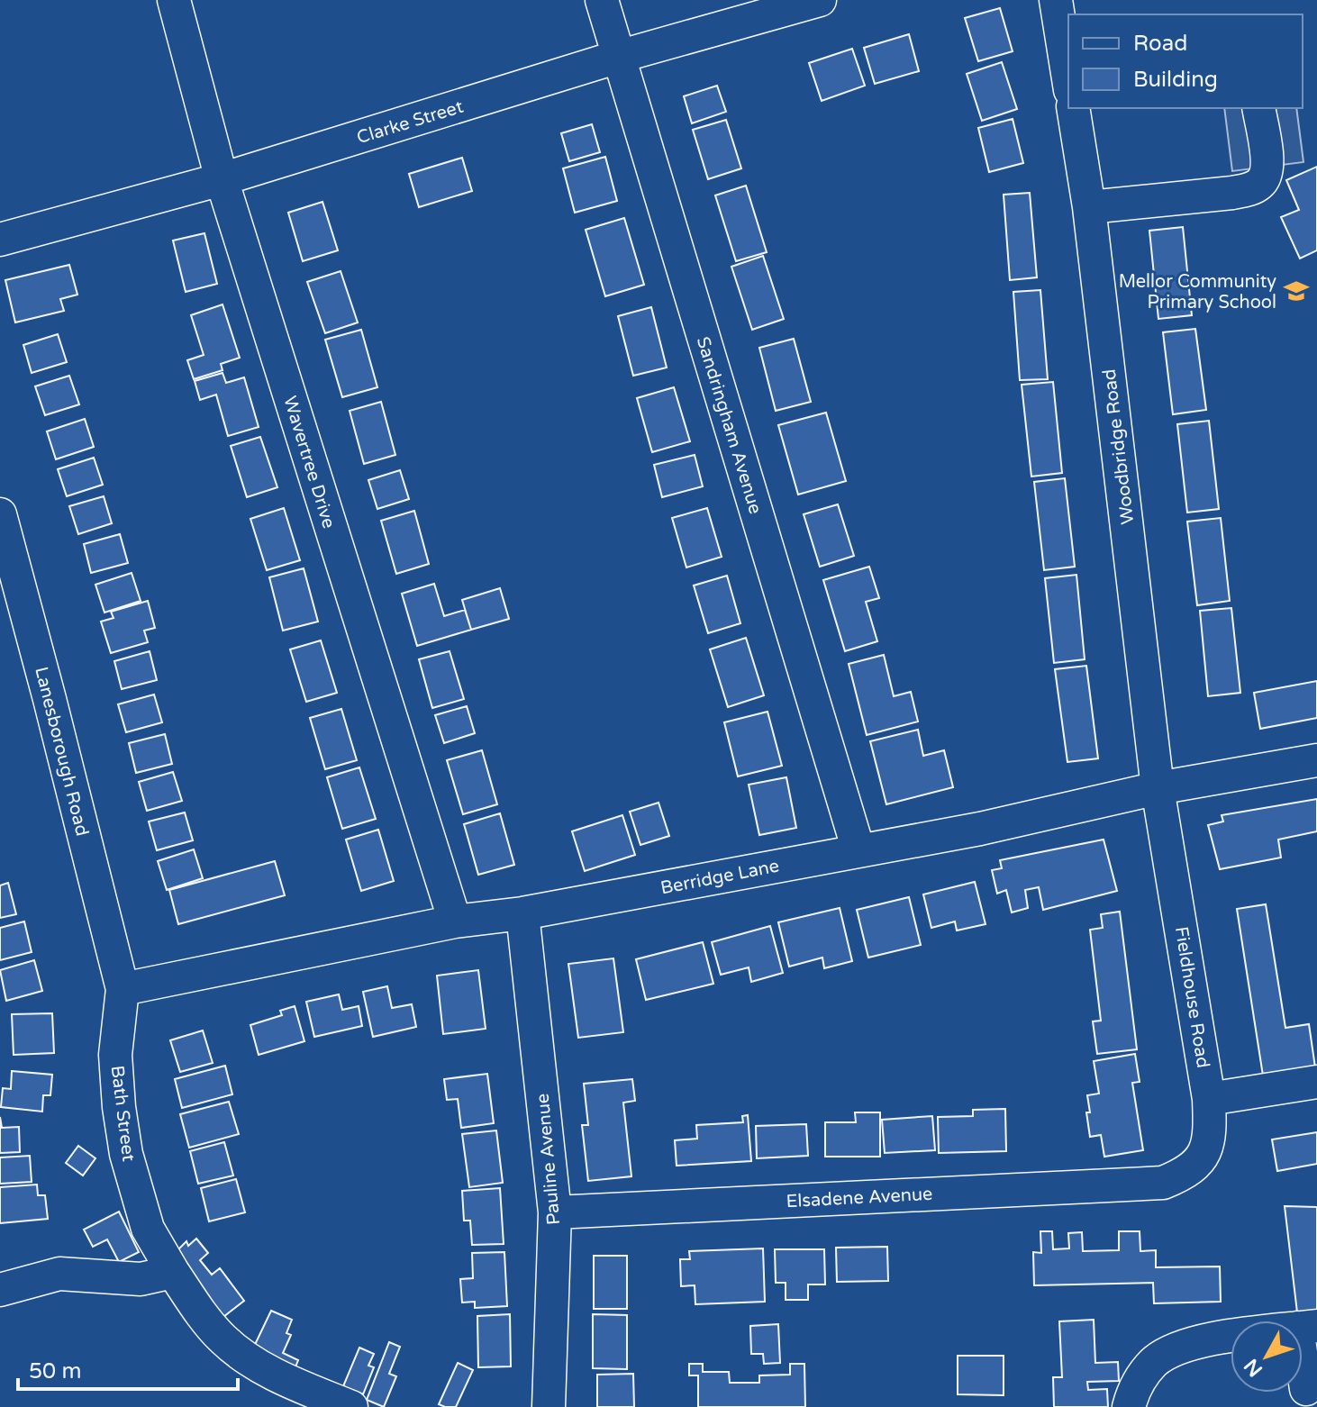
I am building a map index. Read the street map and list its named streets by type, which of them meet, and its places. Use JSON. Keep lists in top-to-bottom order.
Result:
{
  "streets": {
    "street": [
      "Clarke Street",
      "Sandringham Avenue",
      "Woodbridge Road",
      "Wavertree Drive",
      "Lanesborough Road",
      "Berridge Lane",
      "Fieldhouse Road",
      "Bath Street",
      "Pauline Avenue",
      "Elsadene Avenue"
    ]
  },
  "crossings": [
    ["Clarke Street", "Sandringham Avenue"],
    ["Clarke Street", "Wavertree Drive"],
    ["Sandringham Avenue", "Berridge Lane"],
    ["Woodbridge Road", "Berridge Lane"],
    ["Woodbridge Road", "Fieldhouse Road"],
    ["Wavertree Drive", "Berridge Lane"],
    ["Lanesborough Road", "Berridge Lane"],
    ["Lanesborough Road", "Bath Street"],
    ["Berridge Lane", "Fieldhouse Road"],
    ["Berridge Lane", "Bath Street"],
    ["Berridge Lane", "Pauline Avenue"],
    ["Fieldhouse Road", "Elsadene Avenue"],
    ["Pauline Avenue", "Elsadene Avenue"]
  ],
  "places": {
    "school or university": ["Mellor Community Primary School"]
  },
  "legend": ["Road", "Building"],
  "scale_bar": "50 m",
  "north": "bottom left"
}
